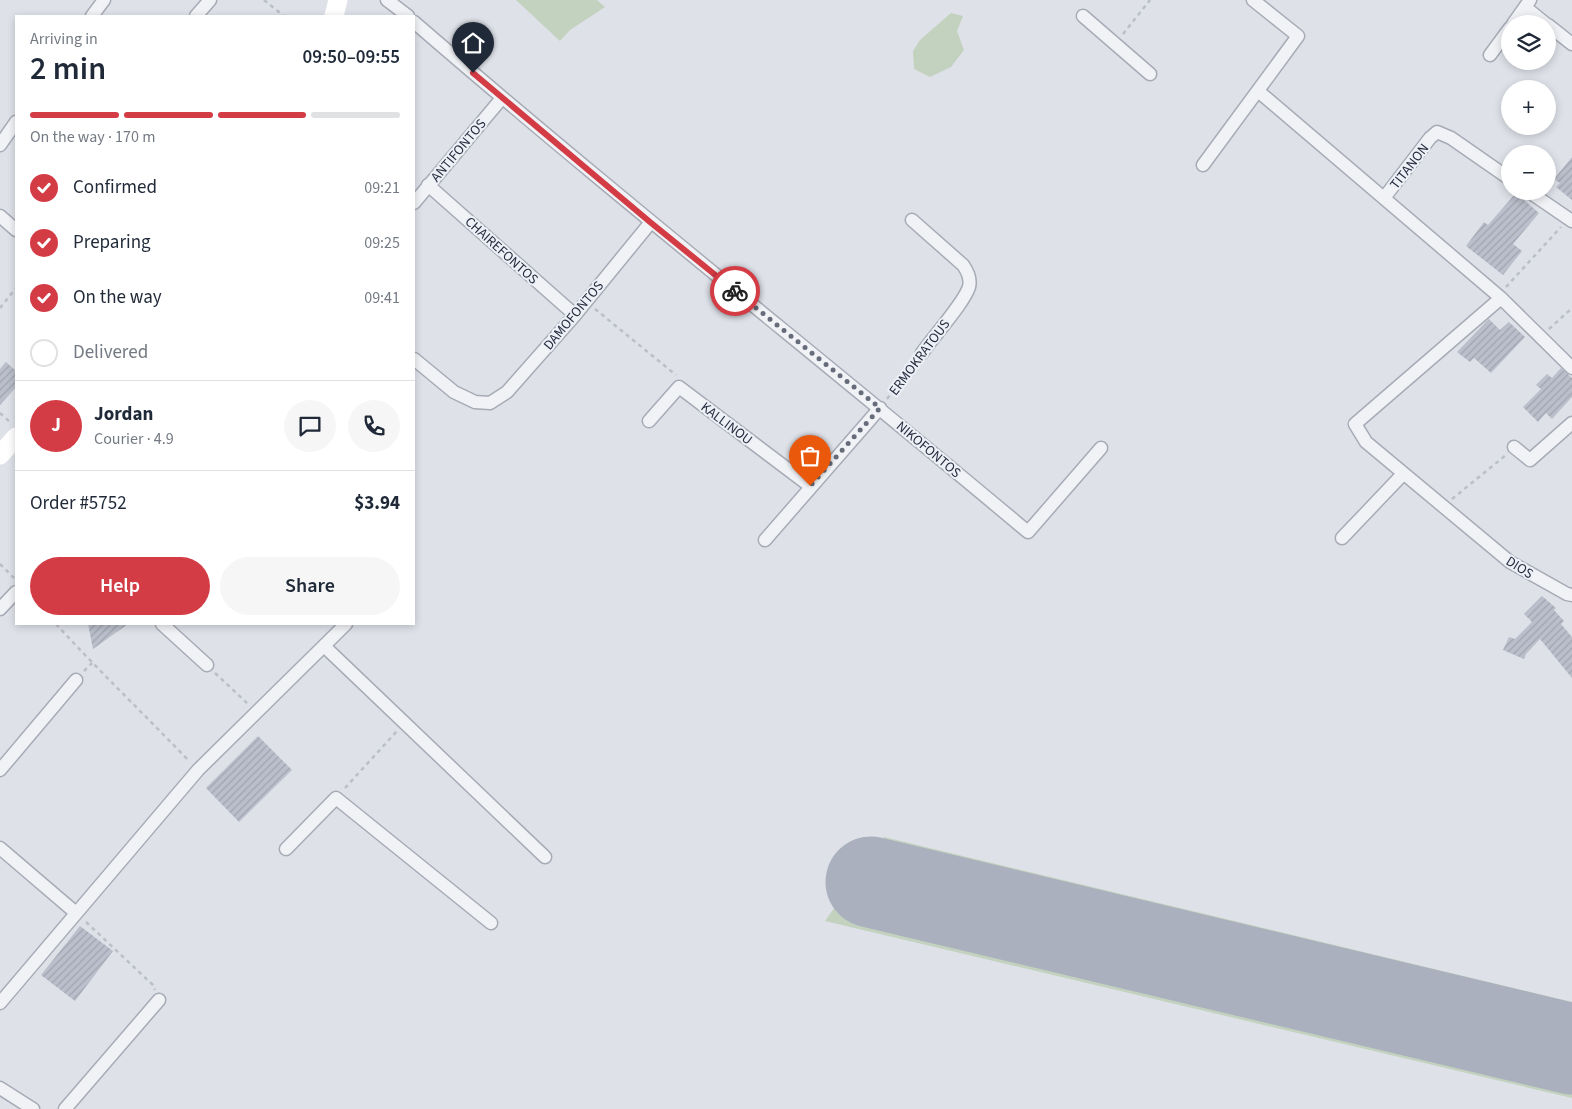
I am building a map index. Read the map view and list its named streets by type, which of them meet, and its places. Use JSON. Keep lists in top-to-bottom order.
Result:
{
  "streets": {
    "street": [
      "ANTIFONTOS",
      "TITANON",
      "CHAIREFONTOS",
      "DAMOFONTOS",
      "ERMOKRATOUS",
      "KALLINOU",
      "NIKOFONTOS",
      "DIOS"
    ]
  },
  "crossings": [
    ["ANTIFONTOS", "CHAIREFONTOS"],
    ["ANTIFONTOS", "NIKOFONTOS"],
    ["CHAIREFONTOS", "DAMOFONTOS"],
    ["DAMOFONTOS", "NIKOFONTOS"],
    ["ERMOKRATOUS", "KALLINOU"],
    ["ERMOKRATOUS", "NIKOFONTOS"]
  ],
  "page": {
    "map_buttons": ["+", "−"],
    "heading": ["2 min", "Arriving in", "09:50–09:55"],
    "panel": [
      "Jordan",
      "Courier · 4.9",
      "Order #5752",
      "$3.94"
    ],
    "bar": "On the way · 170 m",
    "list": [
      ["Confirmed", "09:21"],
      ["Preparing", "09:25"],
      ["On the way", "09:41"],
      "Delivered"
    ],
    "round": "J",
    "buttons": ["Help", "Share"]
  }
}
